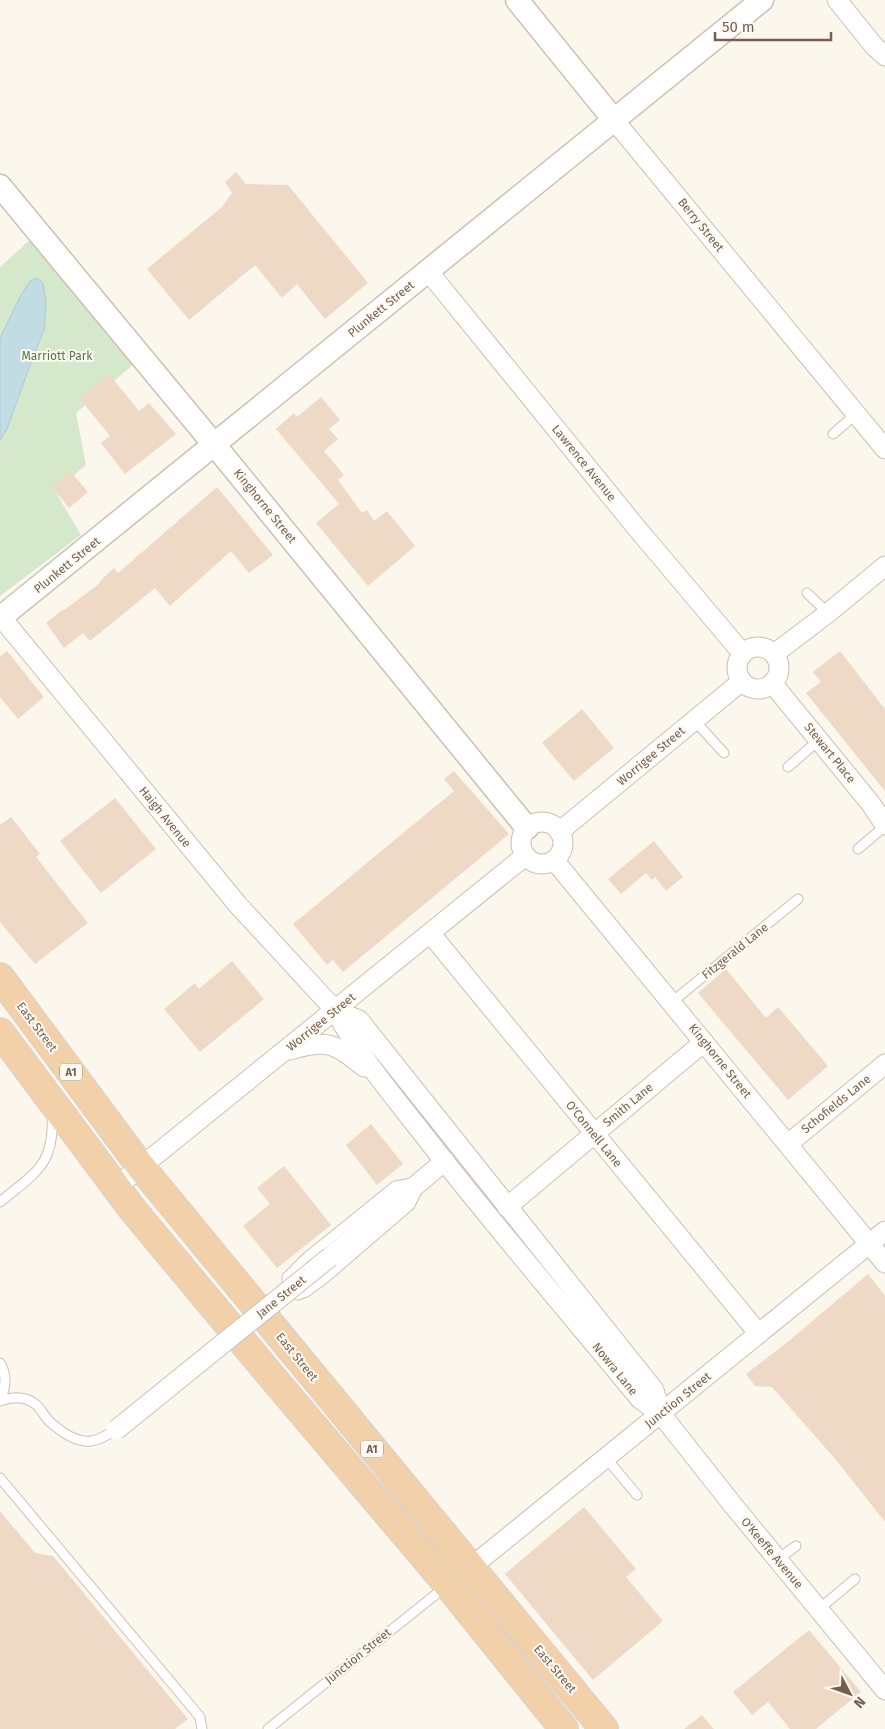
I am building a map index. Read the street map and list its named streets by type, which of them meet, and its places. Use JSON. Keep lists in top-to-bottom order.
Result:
{
  "streets": {
    "highway": ["East Street", "A1"],
    "street": [
      "Berry Street",
      "Plunkett Street",
      "Lawrence Avenue",
      "Kinghorne Street",
      "Stewart Place",
      "Worrigee Street",
      "Haigh Avenue",
      "Schofields Lane",
      "Smith Lane",
      "O'Connell Lane",
      "Jane Street",
      "Nowra Lane",
      "Junction Street",
      "O'Keeffe Avenue"
    ],
    "lane": ["Fitzgerald Lane"]
  },
  "crossings": [
    ["Berry Street", "Plunkett Street"],
    ["Plunkett Street", "Lawrence Avenue"],
    ["Plunkett Street", "Kinghorne Street"],
    ["Plunkett Street", "Haigh Avenue"],
    ["Lawrence Avenue", "Stewart Place"],
    ["Lawrence Avenue", "Worrigee Street"],
    ["Kinghorne Street", "Worrigee Street"],
    ["Kinghorne Street", "Fitzgerald Lane"],
    ["Kinghorne Street", "Schofields Lane"],
    ["Kinghorne Street", "Smith Lane"],
    ["Kinghorne Street", "Junction Street"],
    ["Stewart Place", "Worrigee Street"],
    ["Worrigee Street", "Haigh Avenue"],
    ["Worrigee Street", "East Street"],
    ["Worrigee Street", "A1"],
    ["Worrigee Street", "O'Connell Lane"],
    ["Worrigee Street", "Nowra Lane"],
    ["Haigh Avenue", "Nowra Lane"],
    ["East Street", "Junction Street"],
    ["A1", "Junction Street"],
    ["Smith Lane", "O'Connell Lane"],
    ["Smith Lane", "Nowra Lane"],
    ["O'Connell Lane", "Junction Street"],
    ["Jane Street", "Nowra Lane"],
    ["Nowra Lane", "Junction Street"],
    ["Nowra Lane", "O'Keeffe Avenue"],
    ["Junction Street", "O'Keeffe Avenue"]
  ],
  "parks": ["Marriott Park"],
  "scale_bar": "50 m",
  "north": "bottom right"
}
